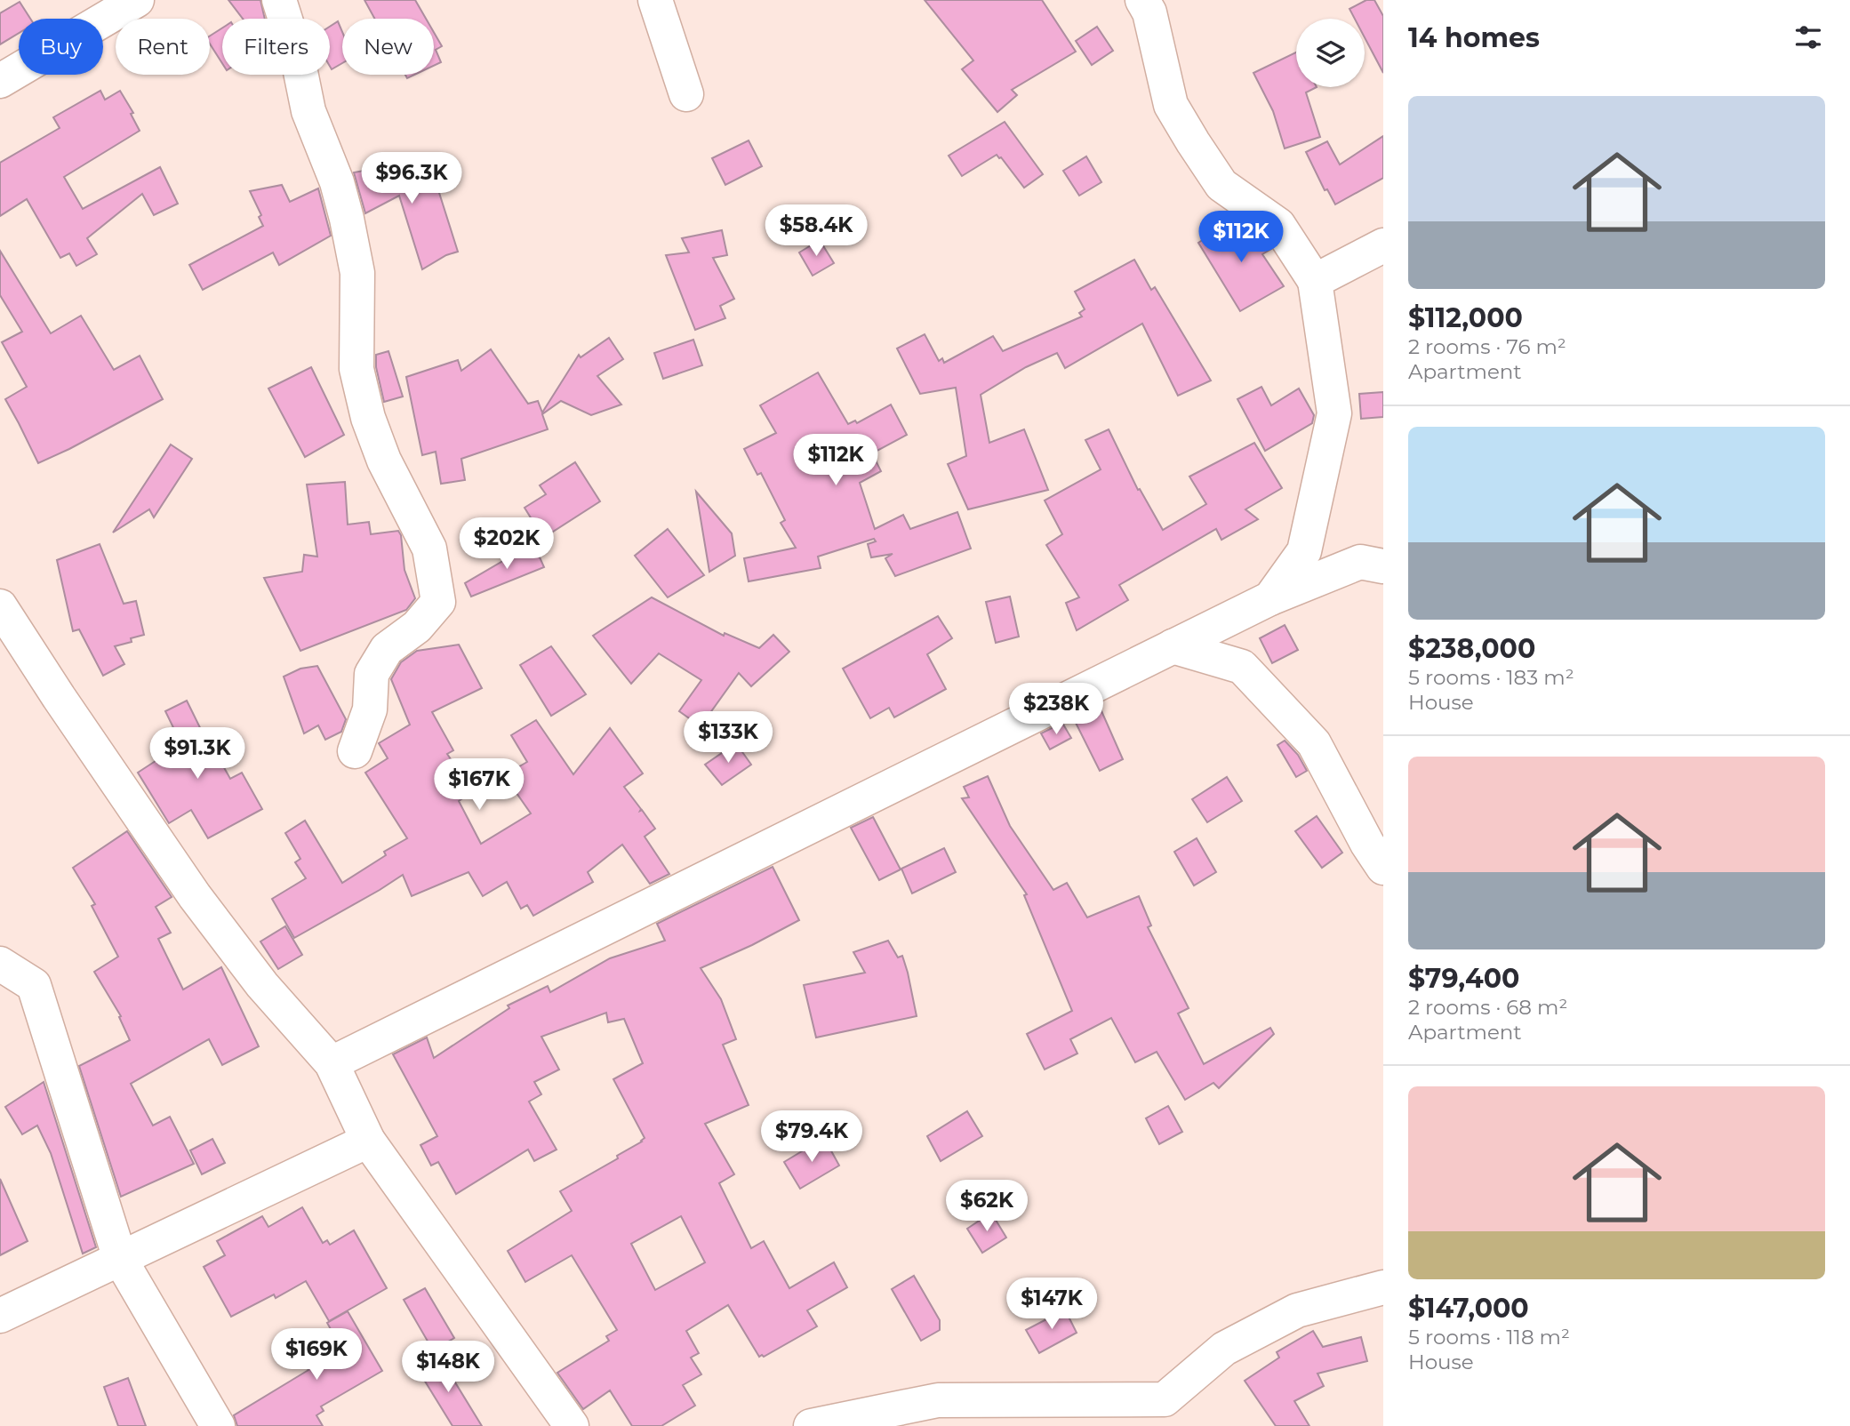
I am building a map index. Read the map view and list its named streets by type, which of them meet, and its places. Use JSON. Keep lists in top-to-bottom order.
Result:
{
  "page": {
    "heading": "14 homes",
    "chip": [
      "Buy",
      "Rent",
      "Filters",
      "New"
    ],
    "list": [
      {
        "name": "$112,000",
        "note": "2 rooms · 76 m² · Apartment"
      },
      {
        "name": "$238,000",
        "note": "5 rooms · 183 m² · House"
      },
      {
        "name": "$79,400",
        "note": "2 rooms · 68 m² · Apartment"
      },
      {
        "name": "$147,000",
        "note": "5 rooms · 118 m² · House"
      }
    ],
    "price": [
      "$96.3K",
      "$58.4K",
      "$112K",
      "$112K",
      "$202K",
      "$238K",
      "$133K",
      "$91.3K",
      "$167K",
      "$79.4K",
      "$62K",
      "$147K",
      "$169K",
      "$148K"
    ]
  }
}
